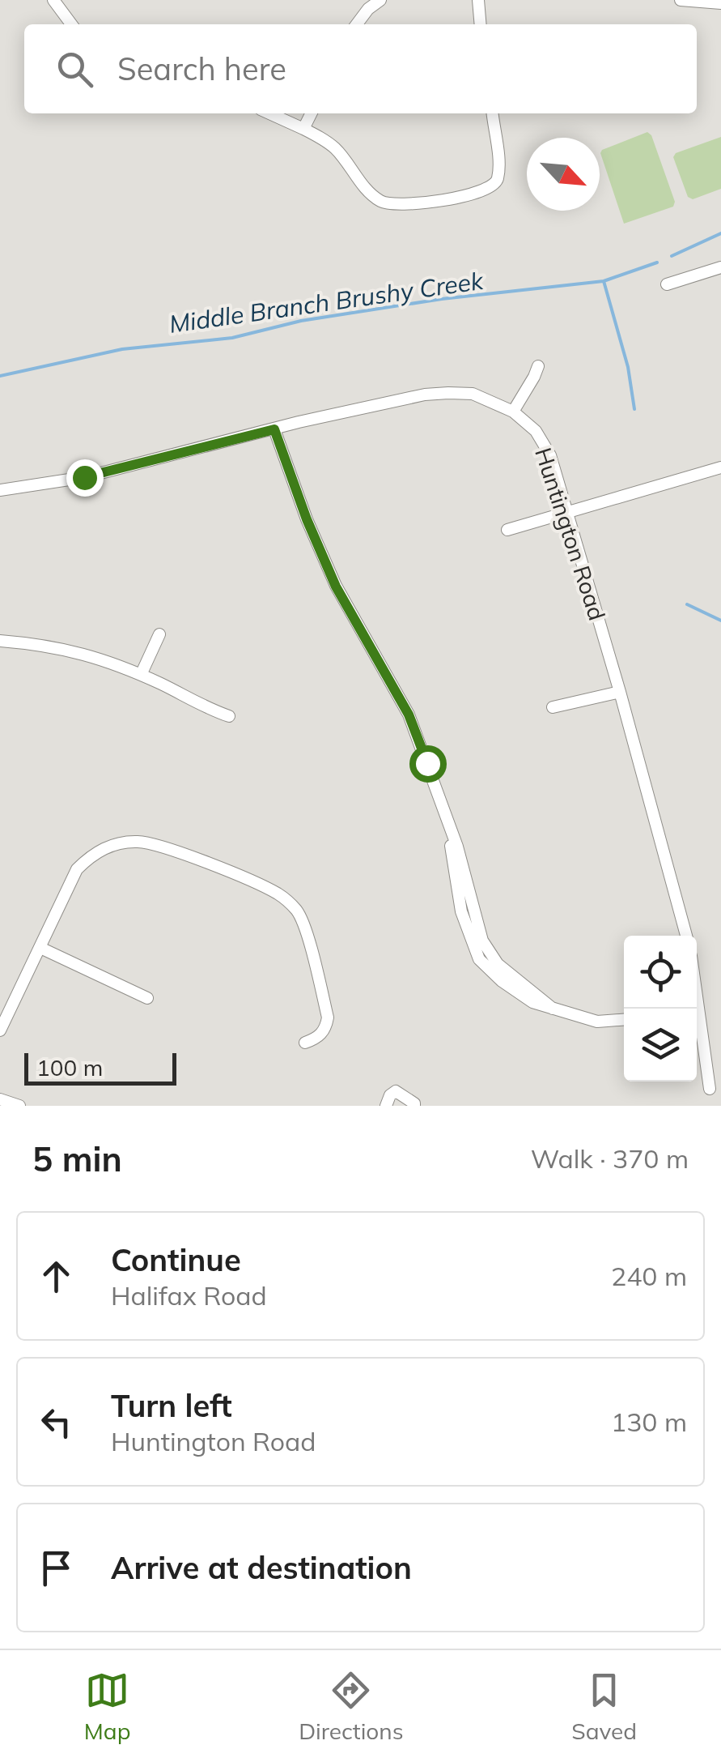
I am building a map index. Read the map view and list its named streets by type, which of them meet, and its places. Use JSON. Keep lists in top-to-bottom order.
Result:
{
  "streets": {
    "street": ["Huntington Road"]
  },
  "water": ["Middle Branch Brushy Creek"],
  "scale_bar": "100 m",
  "north": "bottom right",
  "page": {
    "search": "Search here",
    "scale": "100 m",
    "heading": ["5 min", "Walk · 370 m"],
    "list": [
      ["Continue", "Halifax Road", "240 m"],
      ["Turn left", "Huntington Road", "130 m"],
      "Arrive at destination"
    ],
    "nav": ["Map", "Directions", "Saved"]
  }
}
